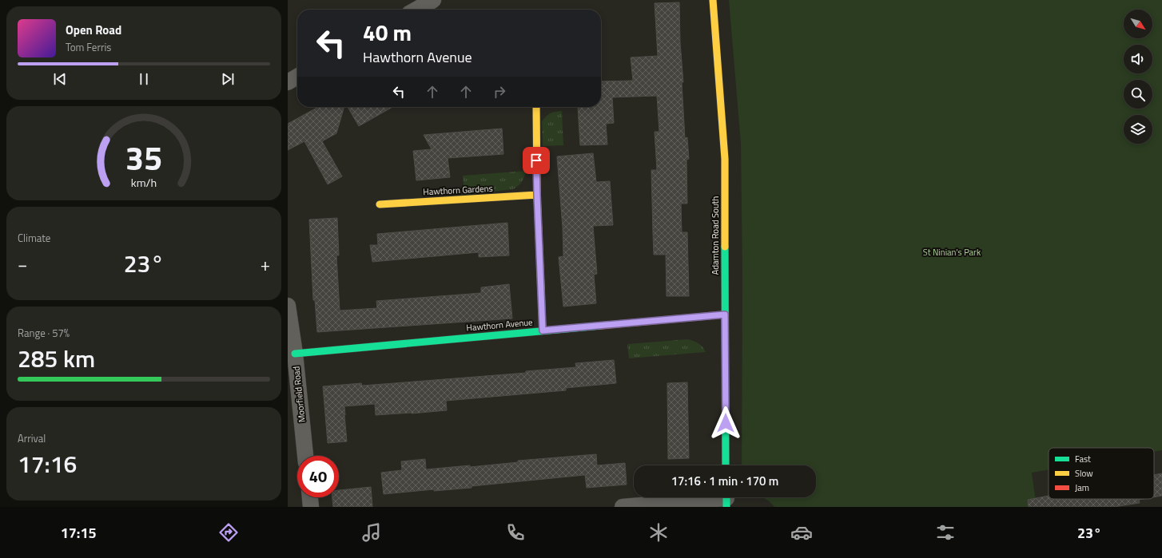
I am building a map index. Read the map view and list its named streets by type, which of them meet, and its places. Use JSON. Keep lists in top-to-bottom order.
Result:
{
  "streets": {
    "street": [
      "Hawthorn Gardens",
      "Adamton Road South",
      "Hawthorn Avenue",
      "Moorfield Road"
    ]
  },
  "crossings": [
    ["Adamton Road South", "Hawthorn Avenue"],
    ["Hawthorn Avenue", "Moorfield Road"]
  ],
  "parks": ["St Ninian's Park"],
  "legend": ["Fast", "Slow", "Jam"],
  "north": "bottom right",
  "page": {
    "turn": ["40 m", "Hawthorn Avenue"],
    "song": ["Open Road", "Tom Ferris"],
    "tile": [
      "Climate",
      ["Range · 57%", "285 km"],
      ["Arrival", "17:16"]
    ],
    "heat": ["−", "23°", "+"],
    "limit": "40",
    "trip": "17:16 · 1 min · 170 m",
    "tabs": ["17:15", "23°"],
    "gauge": ["35", "km/h"]
  }
}
